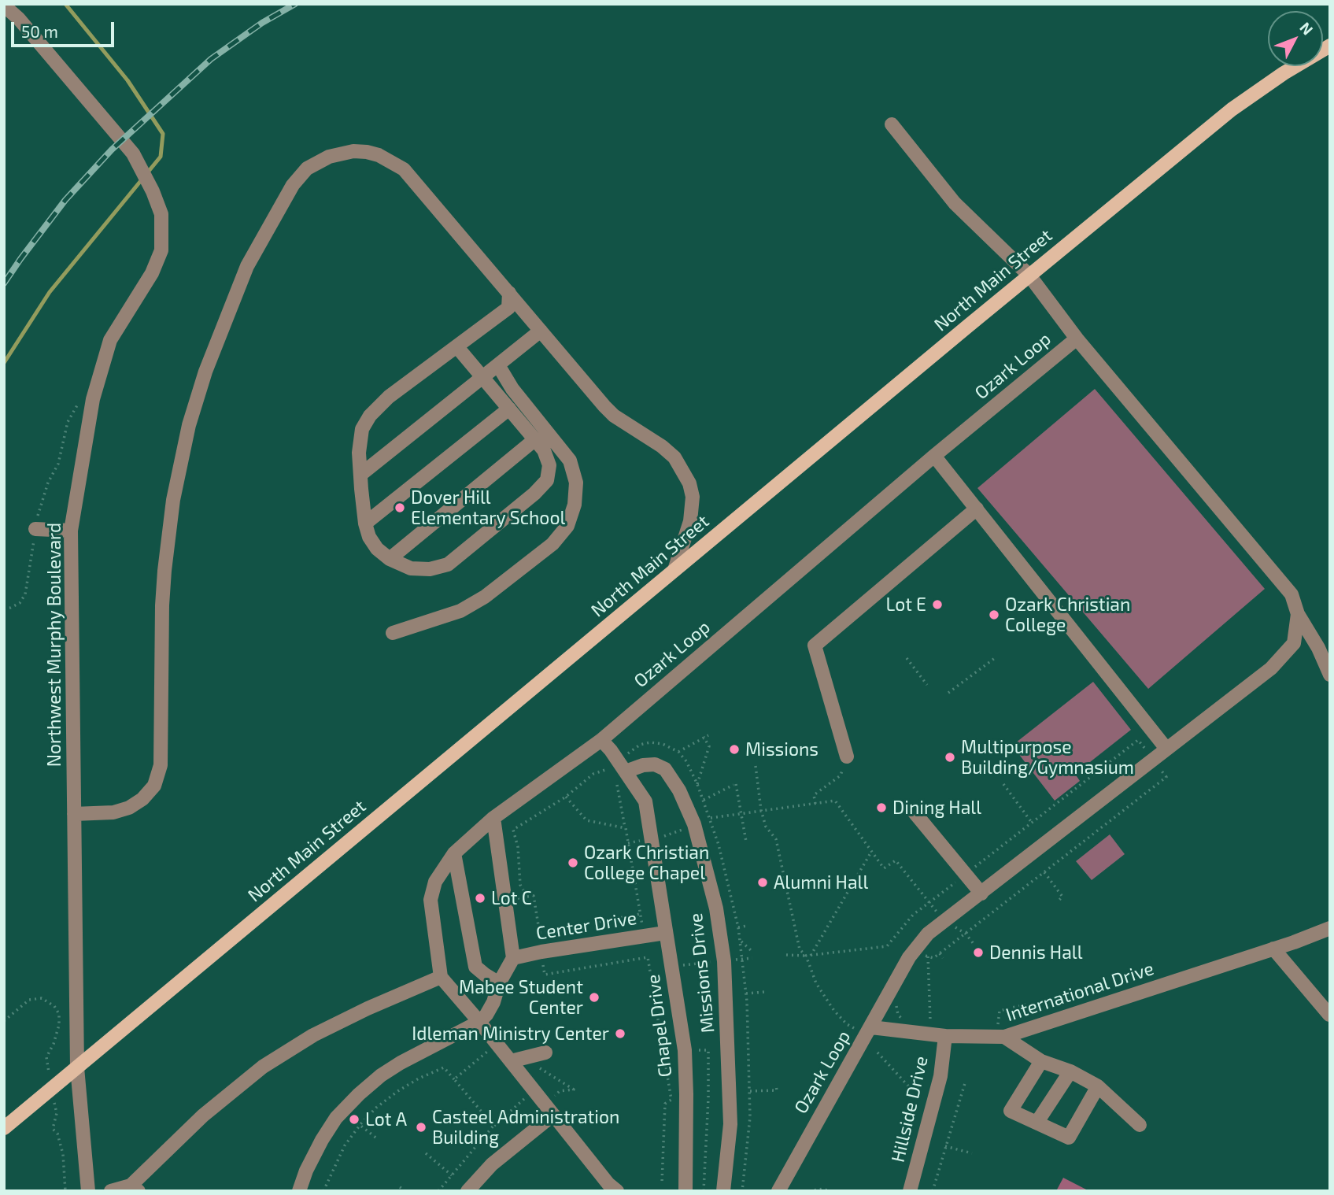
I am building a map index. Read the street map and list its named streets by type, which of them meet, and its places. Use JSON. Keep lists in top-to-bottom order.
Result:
{
  "streets": {
    "main road": ["North Main Street"],
    "street": [
      "Ozark Loop",
      "Northwest Murphy Boulevard",
      "Center Drive",
      "Missions Drive",
      "International Drive",
      "Chapel Drive",
      "Hillside Drive"
    ]
  },
  "crossings": [
    ["North Main Street", "Northwest Murphy Boulevard"],
    ["Ozark Loop", "International Drive"],
    ["Ozark Loop", "Chapel Drive"],
    ["Center Drive", "Chapel Drive"],
    ["Missions Drive", "Chapel Drive"],
    ["International Drive", "Hillside Drive"]
  ],
  "places": [
    "Dover Hill Elementary School",
    "Lot E",
    "Ozark Christian College",
    "Missions",
    "Multipurpose Building/Gymnasium",
    "Dining Hall",
    "Ozark Christian College Chapel",
    "Alumni Hall",
    "Lot C",
    "Dennis Hall",
    "Mabee Student Center",
    "Idleman Ministry Center",
    "Lot A",
    "Casteel Administration Building"
  ],
  "scale_bar": "50 m",
  "north": "top right"
}
